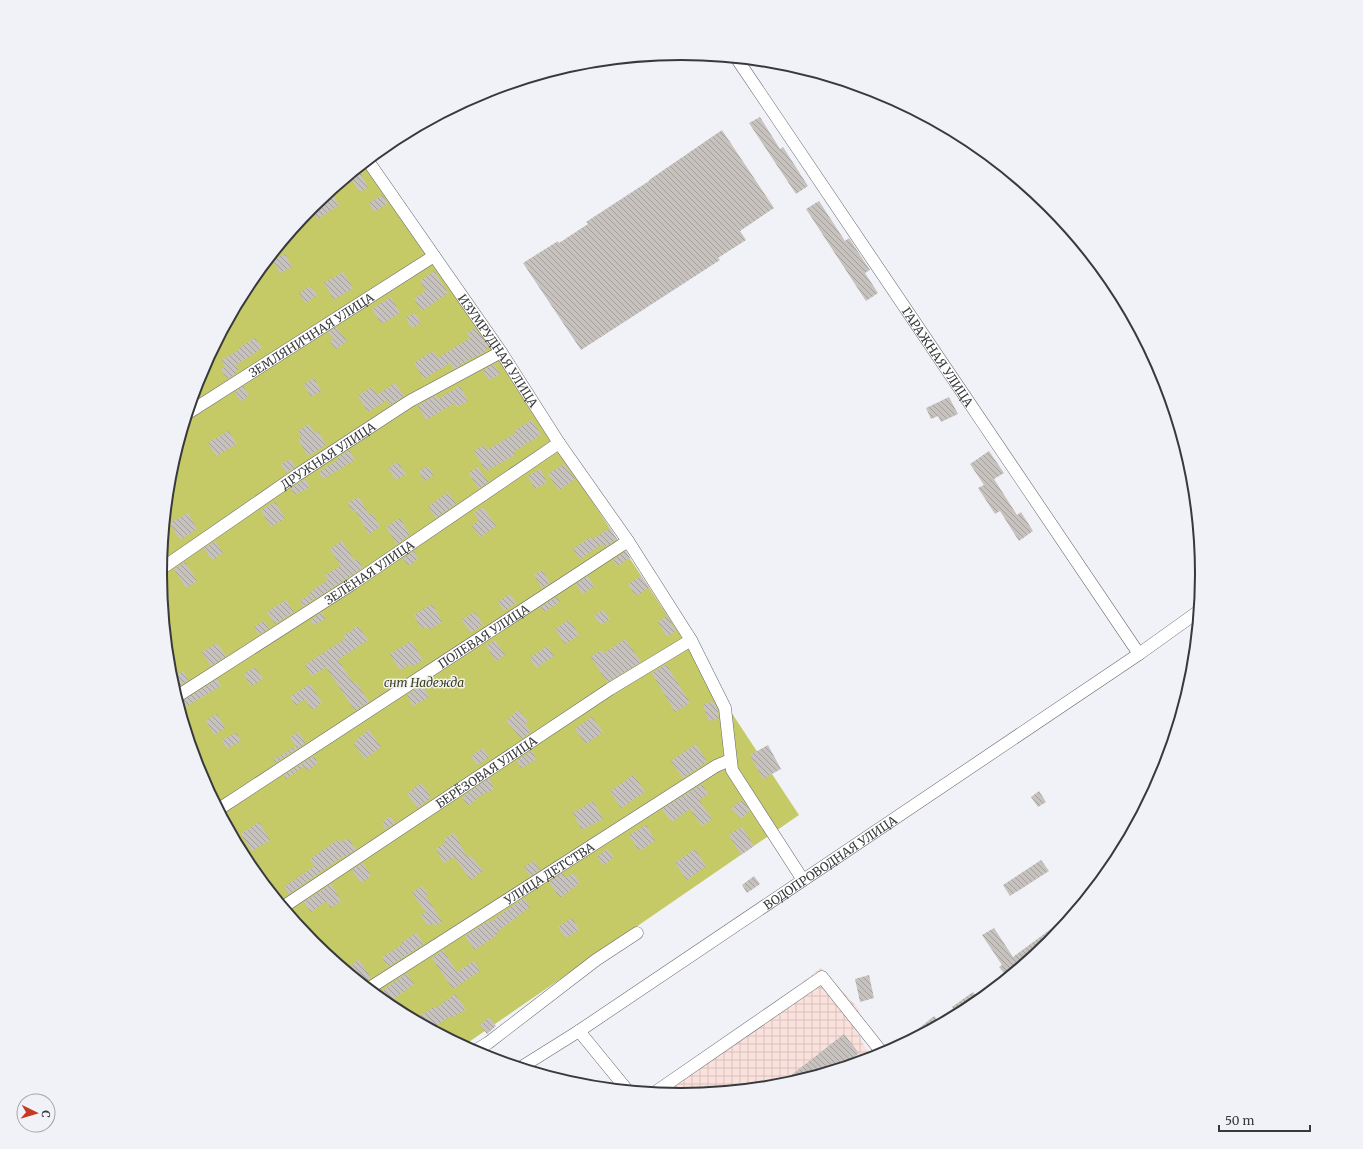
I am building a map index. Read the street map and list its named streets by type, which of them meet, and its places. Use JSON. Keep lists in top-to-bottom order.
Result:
{
  "streets": {
    "street": [
      "ЗЕМЛЯНИЧНАЯ УЛИЦА",
      "ИЗУМРУДНАЯ УЛИЦА",
      "ГАРАЖНАЯ УЛИЦА",
      "ДРУЖНАЯ УЛИЦА",
      "ЗЕЛЁНАЯ УЛИЦА",
      "ПОЛЕВАЯ УЛИЦА",
      "БЕРЁЗОВАЯ УЛИЦА",
      "ВОДОПРОВОДНАЯ УЛИЦА",
      "УЛИЦА ДЕТСТВА"
    ]
  },
  "crossings": [
    ["ЗЕМЛЯНИЧНАЯ УЛИЦА", "ИЗУМРУДНАЯ УЛИЦА"],
    ["ИЗУМРУДНАЯ УЛИЦА", "ДРУЖНАЯ УЛИЦА"],
    ["ИЗУМРУДНАЯ УЛИЦА", "ЗЕЛЁНАЯ УЛИЦА"],
    ["ИЗУМРУДНАЯ УЛИЦА", "ПОЛЕВАЯ УЛИЦА"],
    ["ИЗУМРУДНАЯ УЛИЦА", "БЕРЁЗОВАЯ УЛИЦА"],
    ["ИЗУМРУДНАЯ УЛИЦА", "ВОДОПРОВОДНАЯ УЛИЦА"],
    ["ИЗУМРУДНАЯ УЛИЦА", "УЛИЦА ДЕТСТВА"],
    ["ГАРАЖНАЯ УЛИЦА", "ВОДОПРОВОДНАЯ УЛИЦА"]
  ],
  "parks": ["снт Надежда"],
  "scale_bar": "50 m",
  "north": "right"
}
